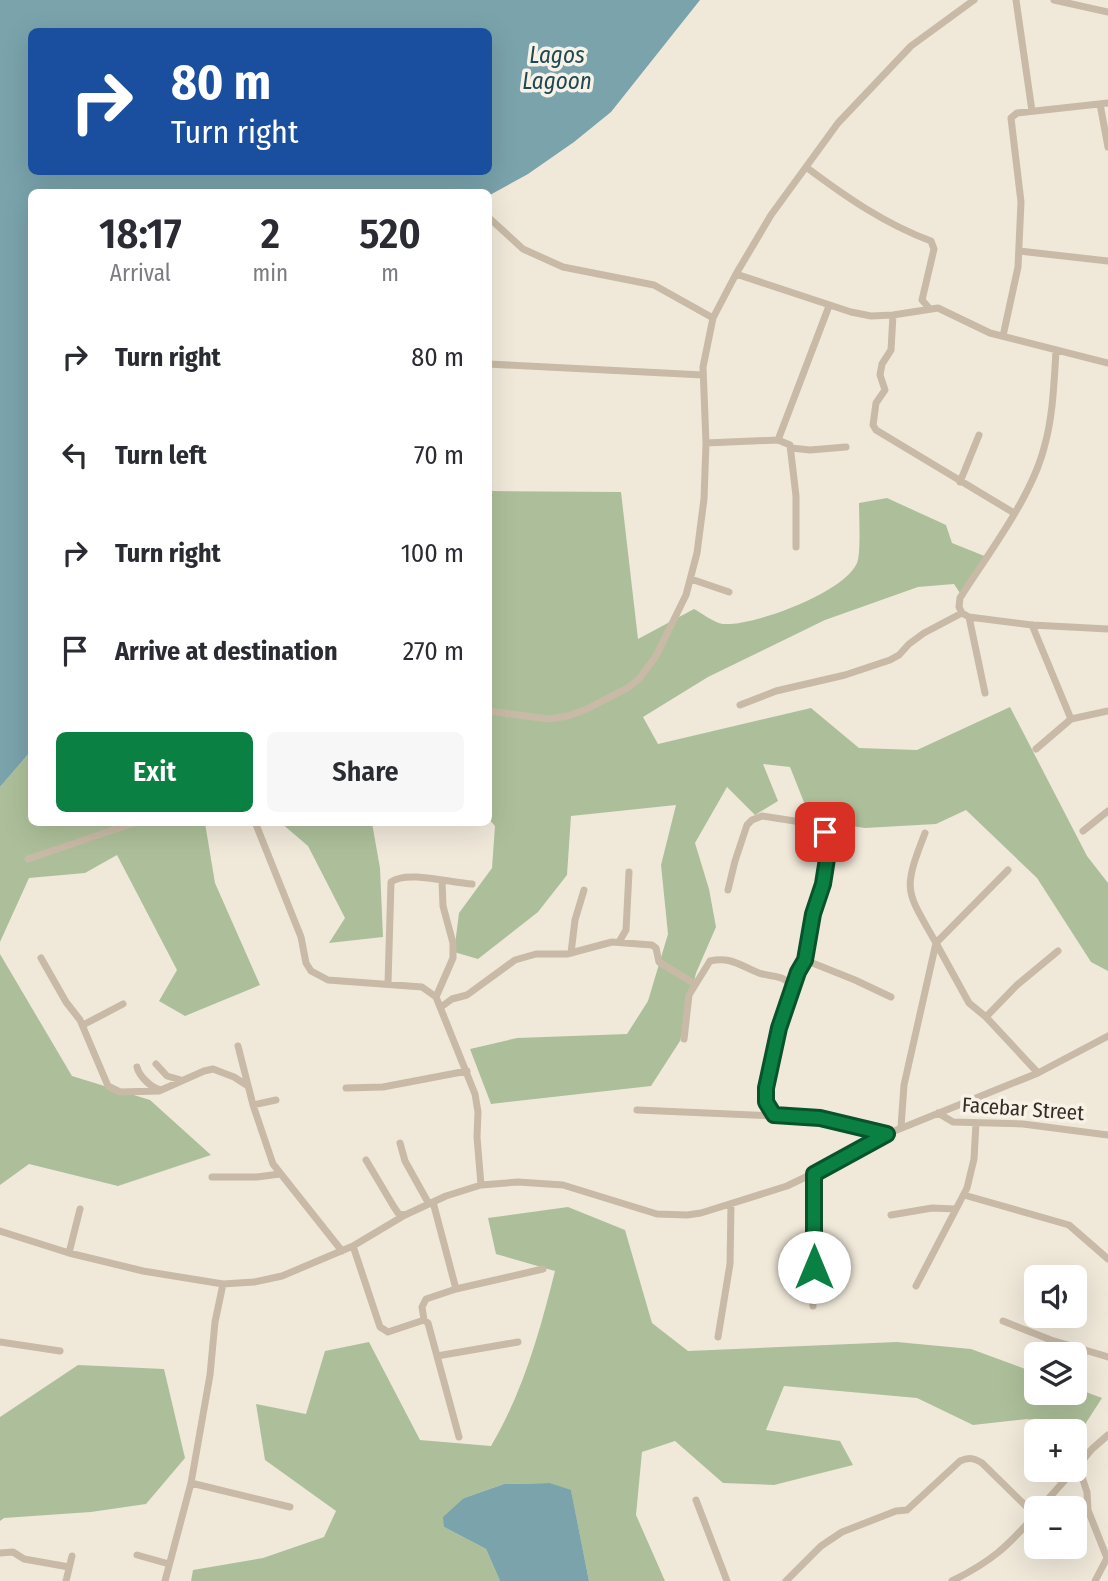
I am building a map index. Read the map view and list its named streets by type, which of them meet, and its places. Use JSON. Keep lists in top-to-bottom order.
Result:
{
  "streets": {
    "street": ["Facebar Street"]
  },
  "water": ["Lagos Lagoon"],
  "page": {
    "turn": ["80 m", "Turn right"],
    "eta": [
      "18:17",
      "Arrival",
      "2",
      "min",
      "520",
      "m"
    ],
    "list": [
      {
        "name": "Turn right",
        "value": "80 m"
      },
      {
        "name": "Turn left",
        "value": "70 m"
      },
      {
        "name": "Turn right",
        "value": "100 m"
      },
      {
        "name": "Arrive at destination",
        "value": "270 m"
      }
    ],
    "buttons": ["Exit", "Share"],
    "map_buttons": ["+", "−"]
  }
}
